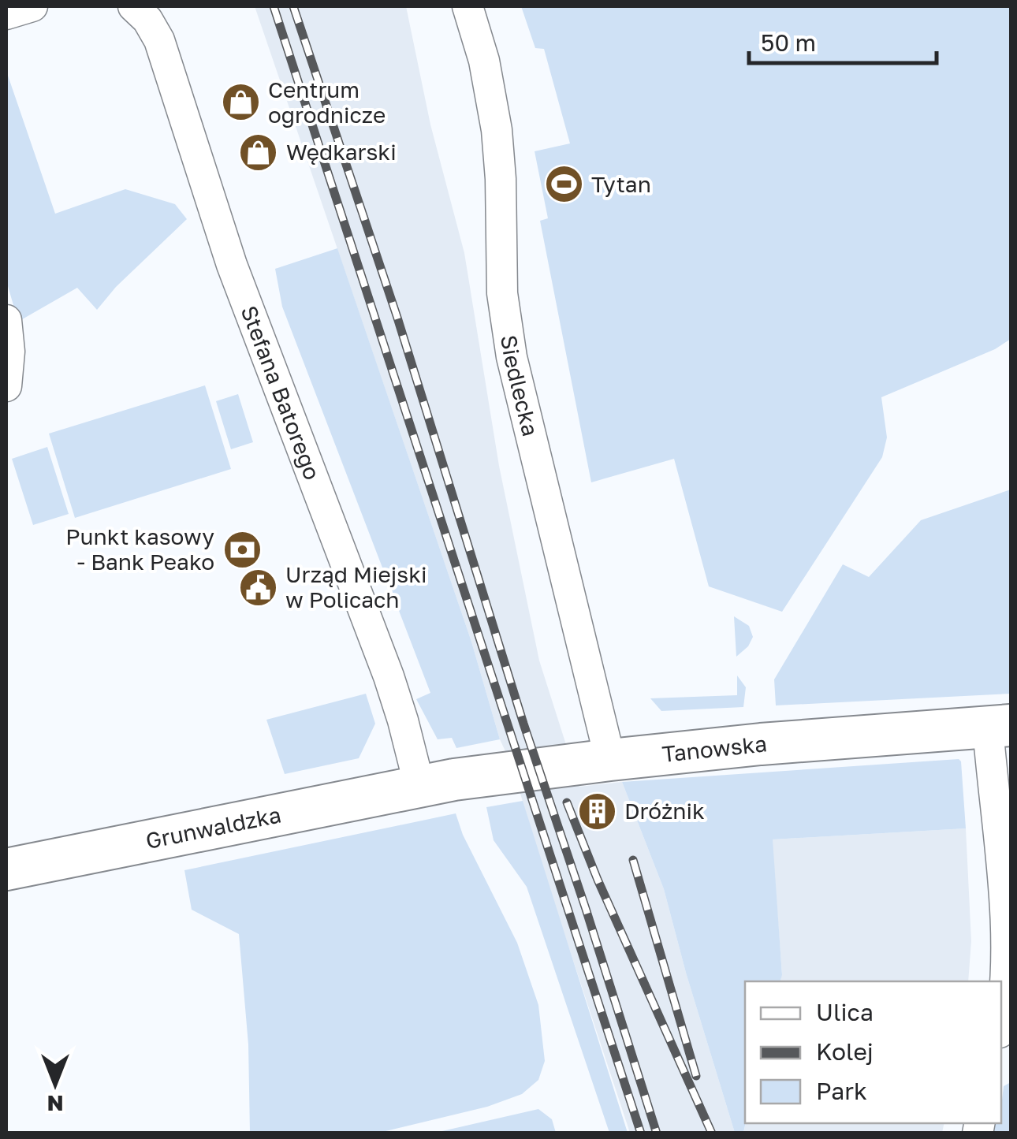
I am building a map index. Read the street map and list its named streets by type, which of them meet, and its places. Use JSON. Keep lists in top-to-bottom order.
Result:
{
  "streets": {
    "main road": ["Tanowska", "Grunwaldzka"],
    "street": ["Siedlecka", "Stefana Batorego"]
  },
  "crossings": [
    ["Siedlecka", "Tanowska"],
    ["Stefana Batorego", "Tanowska"],
    ["Stefana Batorego", "Grunwaldzka"],
    ["Tanowska", "Grunwaldzka"]
  ],
  "places": {
    "shop": ["Centrum ogrodnicze", "Wędkarski"],
    "sports": ["Tytan"],
    "bank": ["Punkt kasowy - Bank Peako"],
    "public building": ["Urząd Miejski w Policach"],
    "building": ["Dróżnik"]
  },
  "legend": ["Ulica", "Kolej", "Park"],
  "scale_bar": "50 m",
  "north": "bottom"
}
